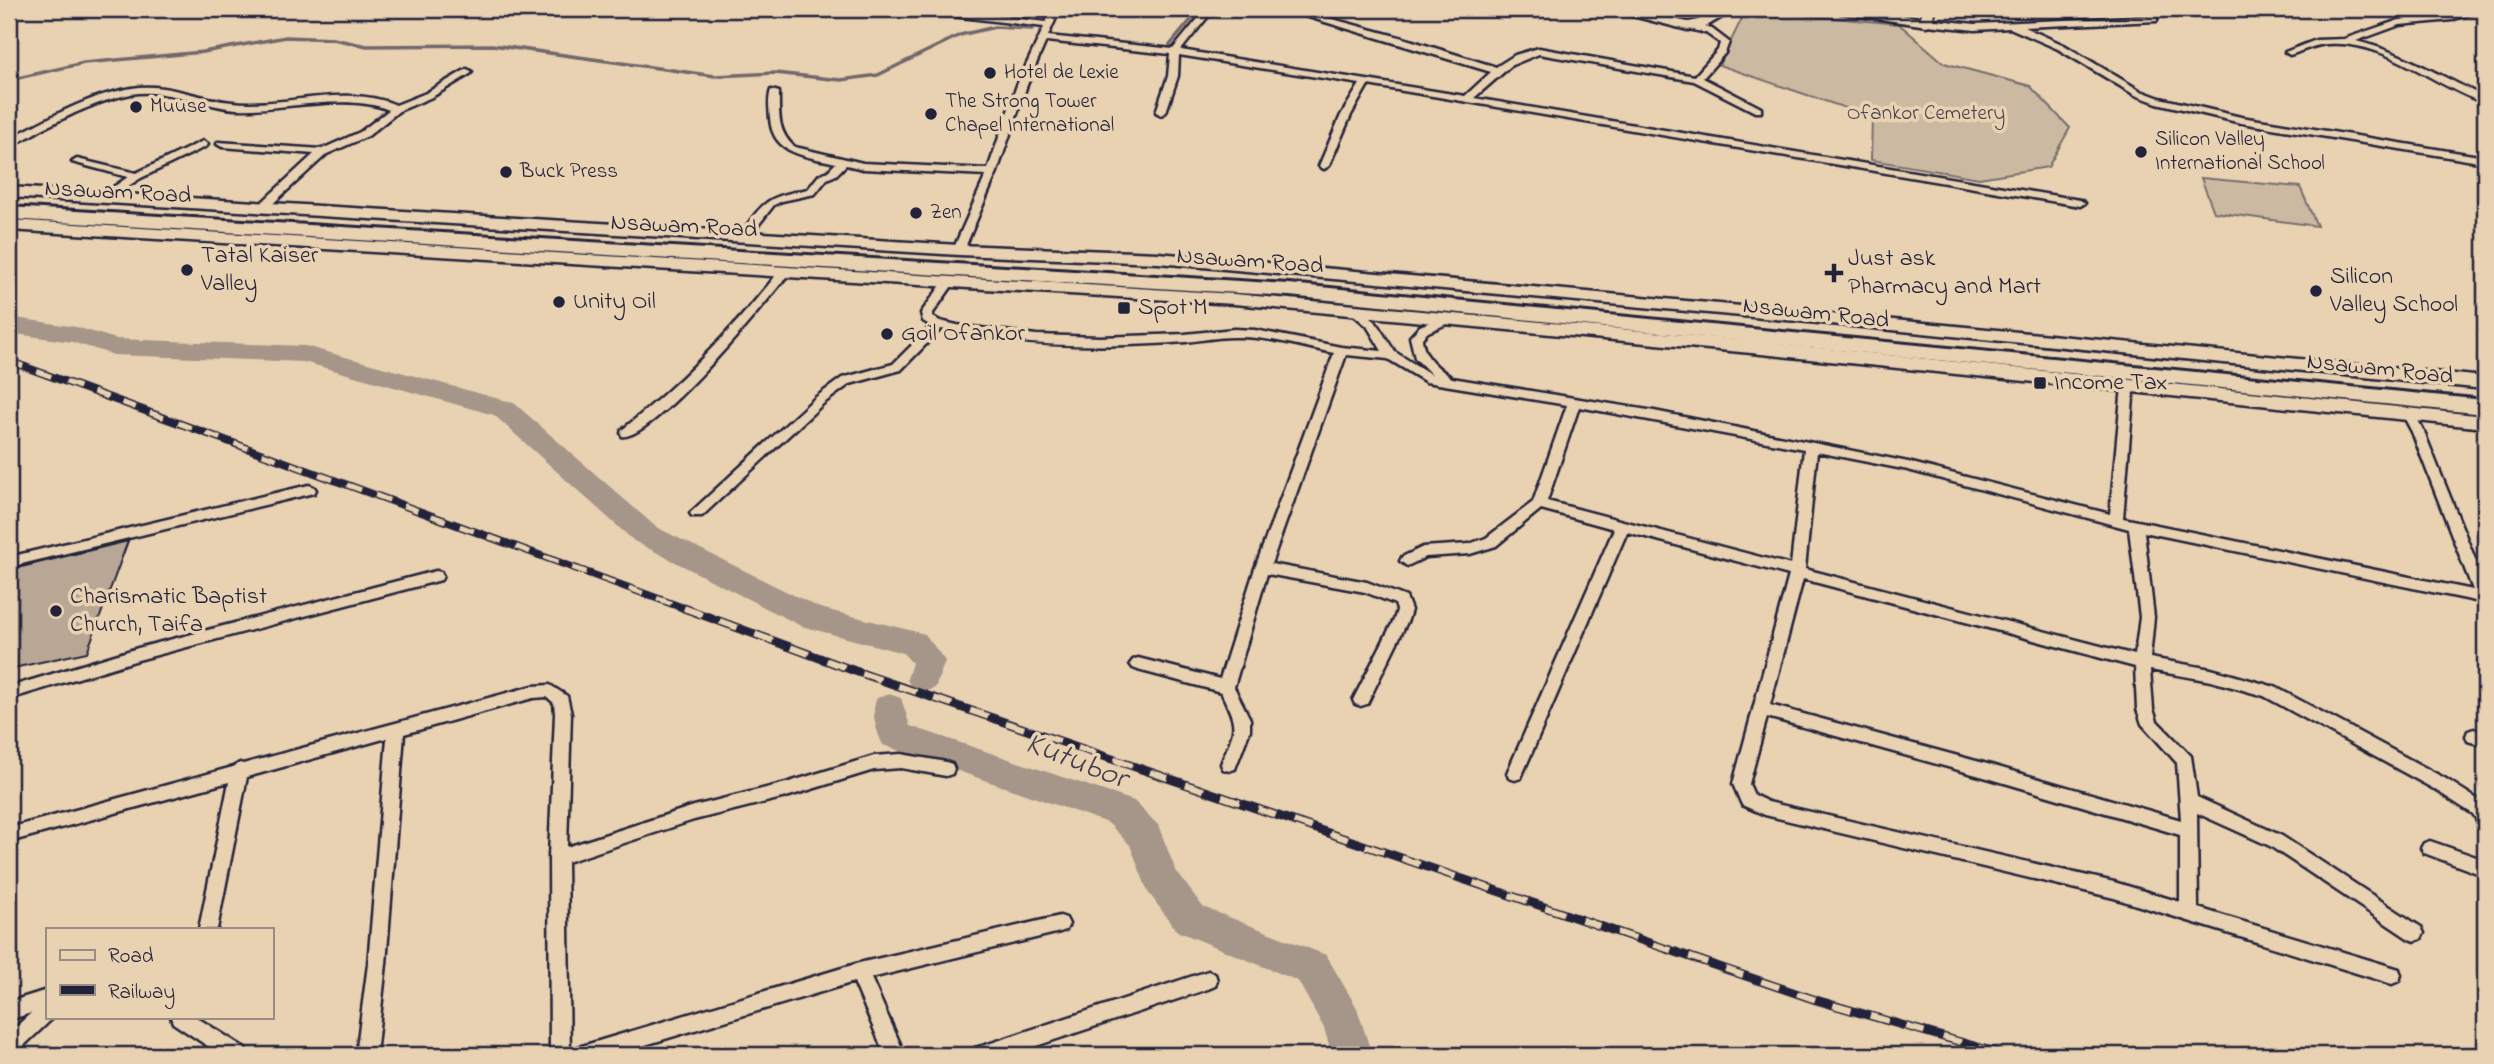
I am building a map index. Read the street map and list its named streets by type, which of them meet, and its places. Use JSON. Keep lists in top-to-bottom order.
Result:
{
  "streets": {
    "highway": ["Nsawam Road"]
  },
  "water": ["Kutubor"],
  "parks": ["Ofankor Cemetery"],
  "places": {
    "other": [
      "Hotel de Lexie",
      "Muuse",
      "The Strong Tower Chapel International",
      "Silicon Valley International School",
      "Buck Press",
      "Zen",
      "Tatal Kaiser Valley",
      "Silicon Valley School",
      "Unity Oil",
      "Goil Ofankor",
      "Charismatic Baptist Church, Taifa"
    ],
    "health": ["Just ask Pharmacy and Mart"],
    "transit": ["Spot M", "Income Tax"]
  },
  "legend": ["Road", "Railway"]
}
